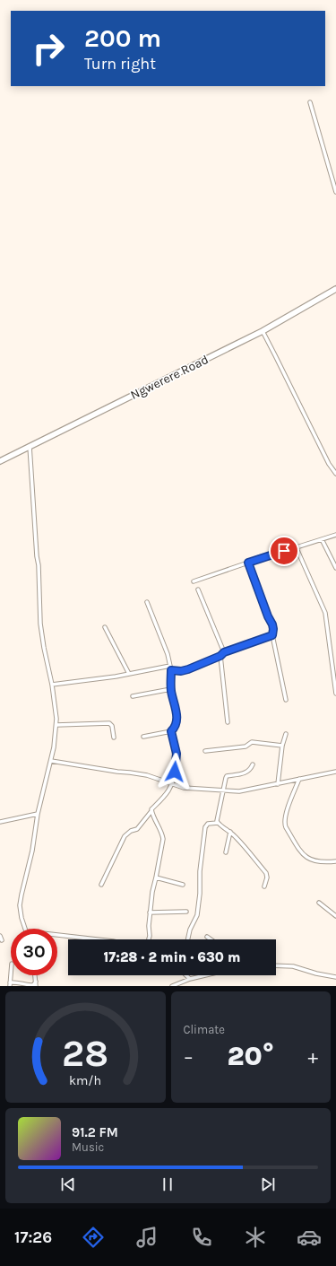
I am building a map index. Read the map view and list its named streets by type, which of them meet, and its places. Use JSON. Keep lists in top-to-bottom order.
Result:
{
  "streets": {
    "main road": ["Ngwerere Road"]
  },
  "page": {
    "turn": ["200 m", "Turn right"],
    "limit": "30",
    "trip": "17:28 · 2 min · 630 m",
    "tile": "Climate",
    "heat": ["−", "20°", "+"],
    "song": ["91.2 FM", "Music"],
    "tabs": "17:26",
    "gauge": ["28", "km/h"]
  }
}
